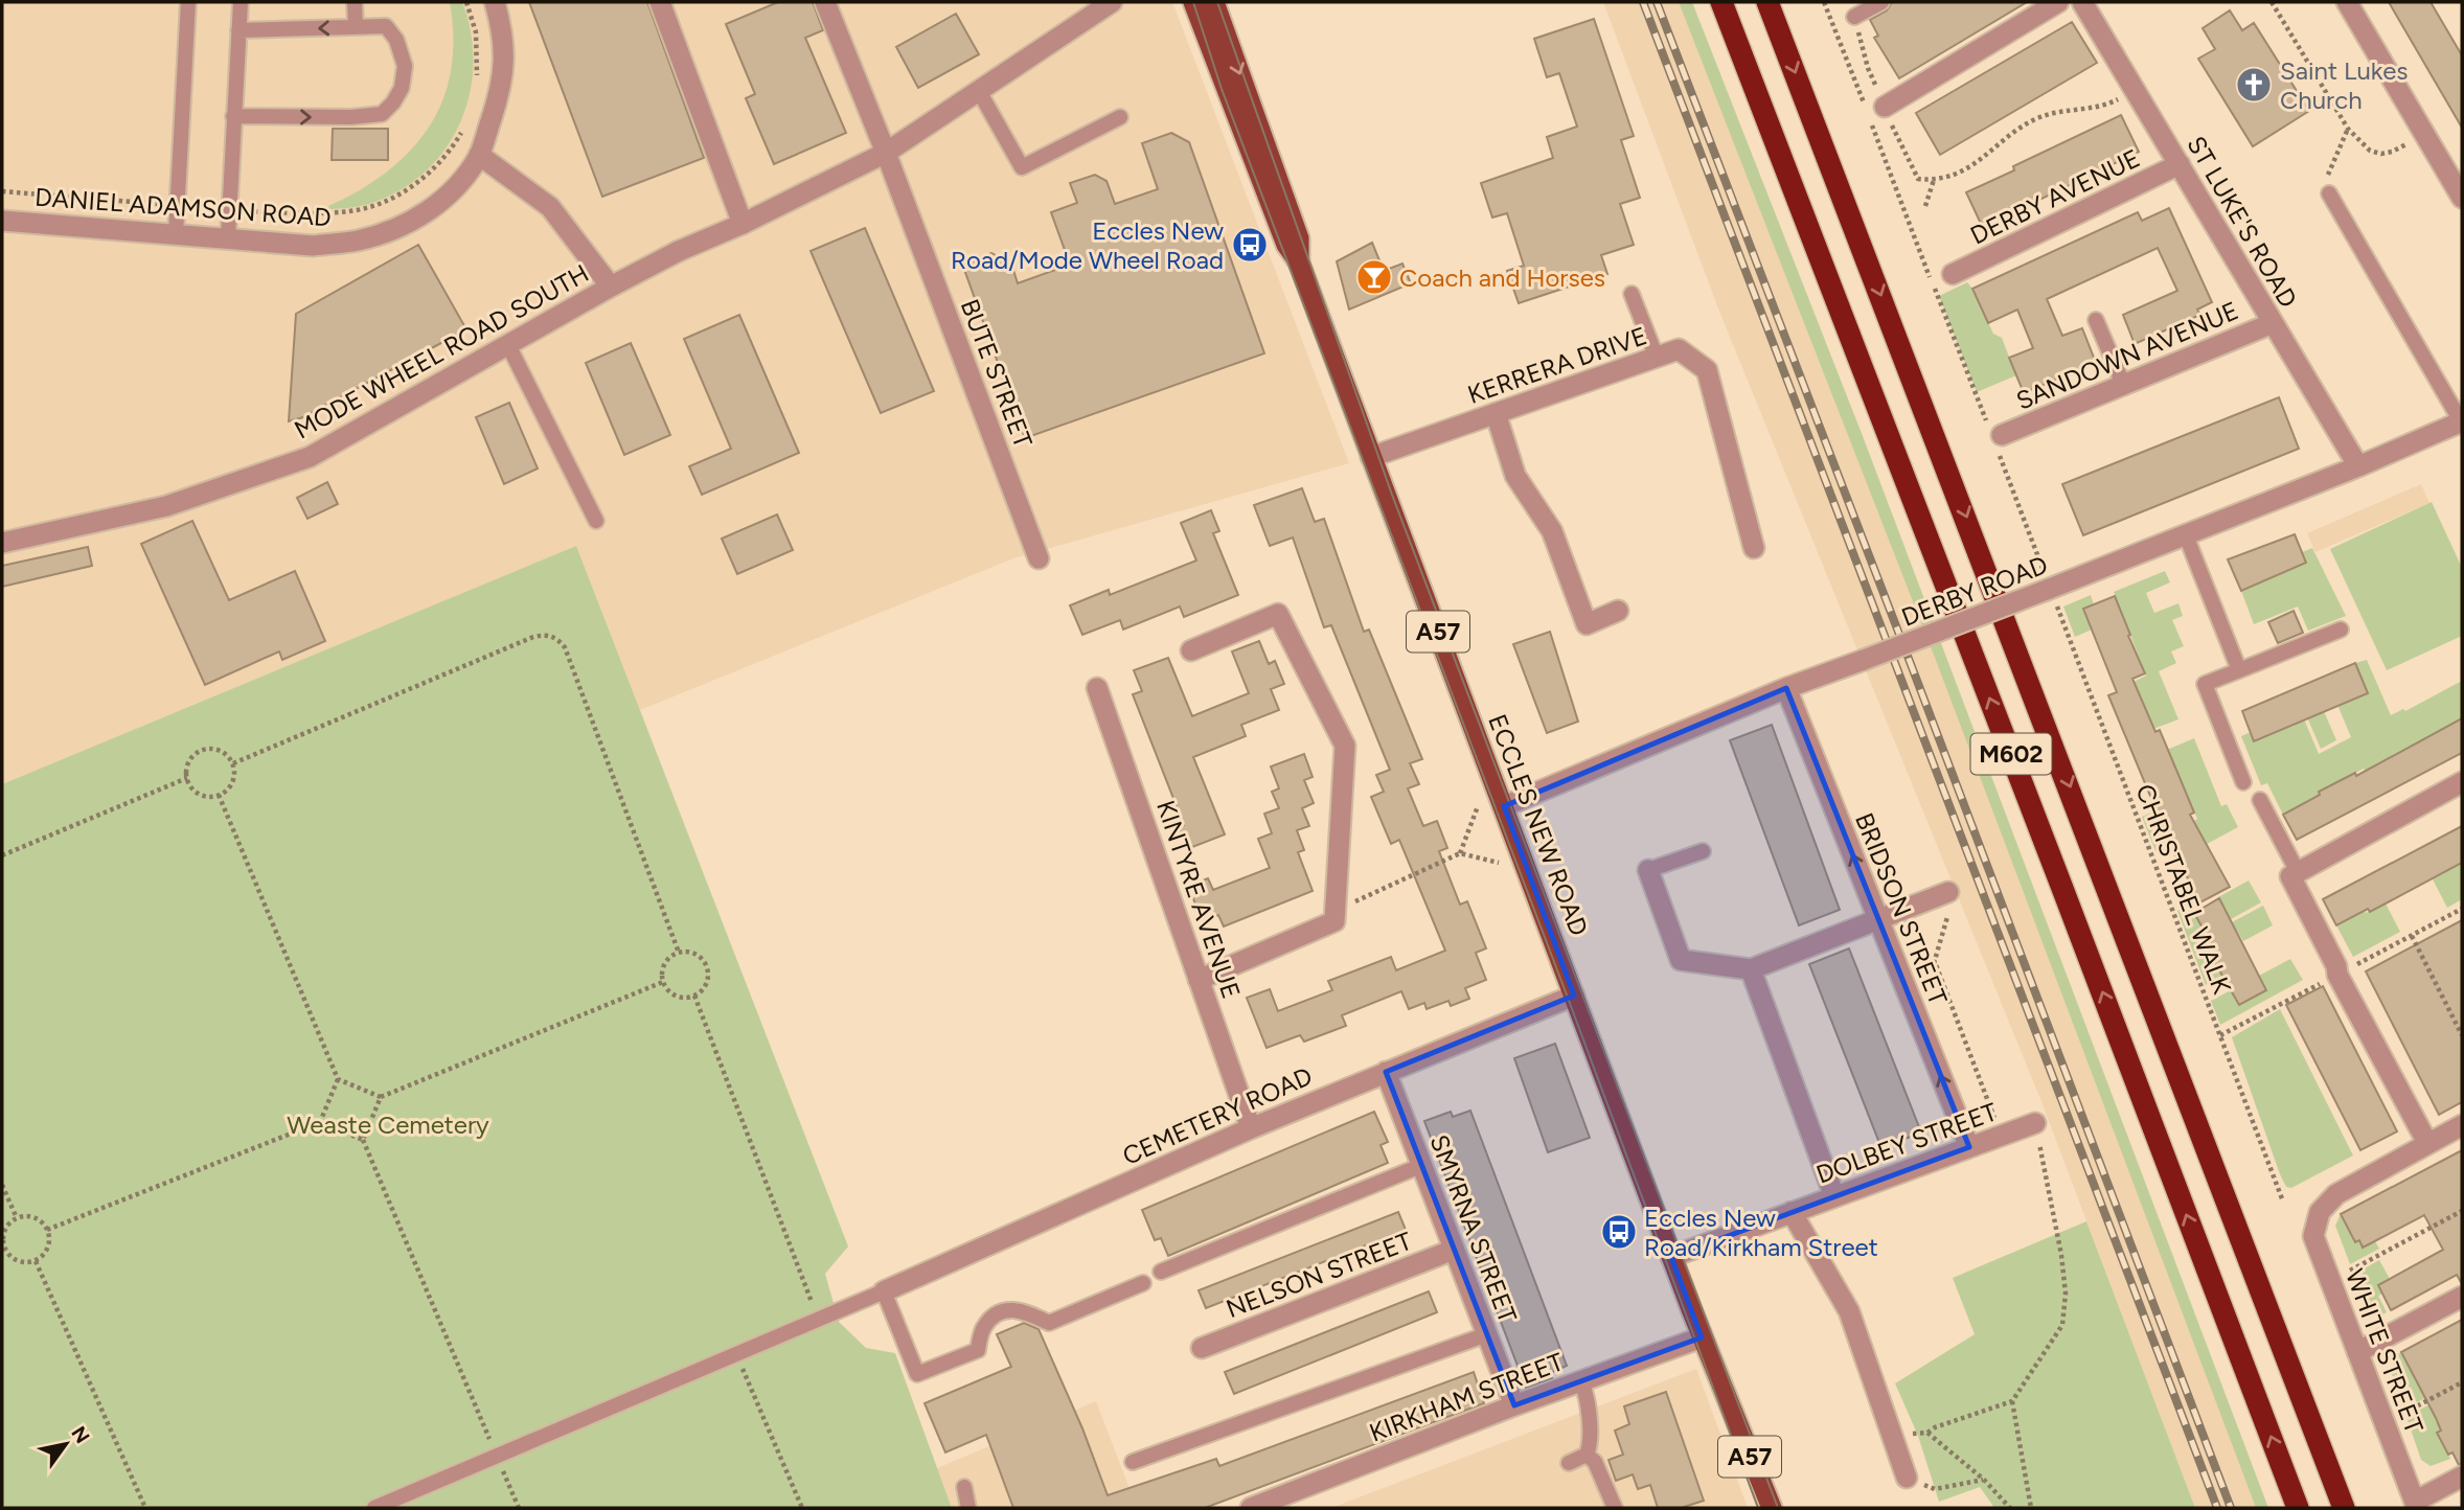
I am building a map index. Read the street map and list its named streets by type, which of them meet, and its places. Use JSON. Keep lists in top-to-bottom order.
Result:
{
  "streets": {
    "highway": ["M602"],
    "main road": ["A57", "ECCLES NEW ROAD"],
    "street": [
      "DERBY AVENUE",
      "DANIEL ADAMSON ROAD",
      "ST LUKE'S ROAD",
      "MODE WHEEL ROAD SOUTH",
      "SANDOWN AVENUE",
      "KERRERA DRIVE",
      "BUTE STREET",
      "DERBY ROAD",
      "KINTYRE AVENUE",
      "BRIDSON STREET",
      "CEMETERY ROAD",
      "DOLBEY STREET",
      "SMYRNA STREET",
      "NELSON STREET",
      "WHITE STREET",
      "KIRKHAM STREET"
    ],
    "path": ["CHRISTABEL WALK"]
  },
  "crossings": [
    ["DERBY AVENUE", "ST LUKE'S ROAD"],
    ["DANIEL ADAMSON ROAD", "MODE WHEEL ROAD SOUTH"],
    ["ST LUKE'S ROAD", "SANDOWN AVENUE"],
    ["ST LUKE'S ROAD", "DERBY ROAD"],
    ["MODE WHEEL ROAD SOUTH", "BUTE STREET"],
    ["SANDOWN AVENUE", "CHRISTABEL WALK"],
    ["KERRERA DRIVE", "ECCLES NEW ROAD"],
    ["DERBY ROAD", "ECCLES NEW ROAD"],
    ["DERBY ROAD", "CHRISTABEL WALK"],
    ["DERBY ROAD", "BRIDSON STREET"],
    ["ECCLES NEW ROAD", "CEMETERY ROAD"],
    ["ECCLES NEW ROAD", "DOLBEY STREET"],
    ["ECCLES NEW ROAD", "KIRKHAM STREET"],
    ["KINTYRE AVENUE", "CEMETERY ROAD"],
    ["BRIDSON STREET", "DOLBEY STREET"],
    ["CEMETERY ROAD", "SMYRNA STREET"],
    ["SMYRNA STREET", "NELSON STREET"],
    ["SMYRNA STREET", "KIRKHAM STREET"]
  ],
  "parks": ["Weaste Cemetery"],
  "places": {
    "church": ["Saint Lukes Church"],
    "bus stop": ["Eccles New Road/Mode Wheel Road", "Eccles New Road/Kirkham Street"],
    "bar": ["Coach and Horses"]
  },
  "north": "top right"
}
